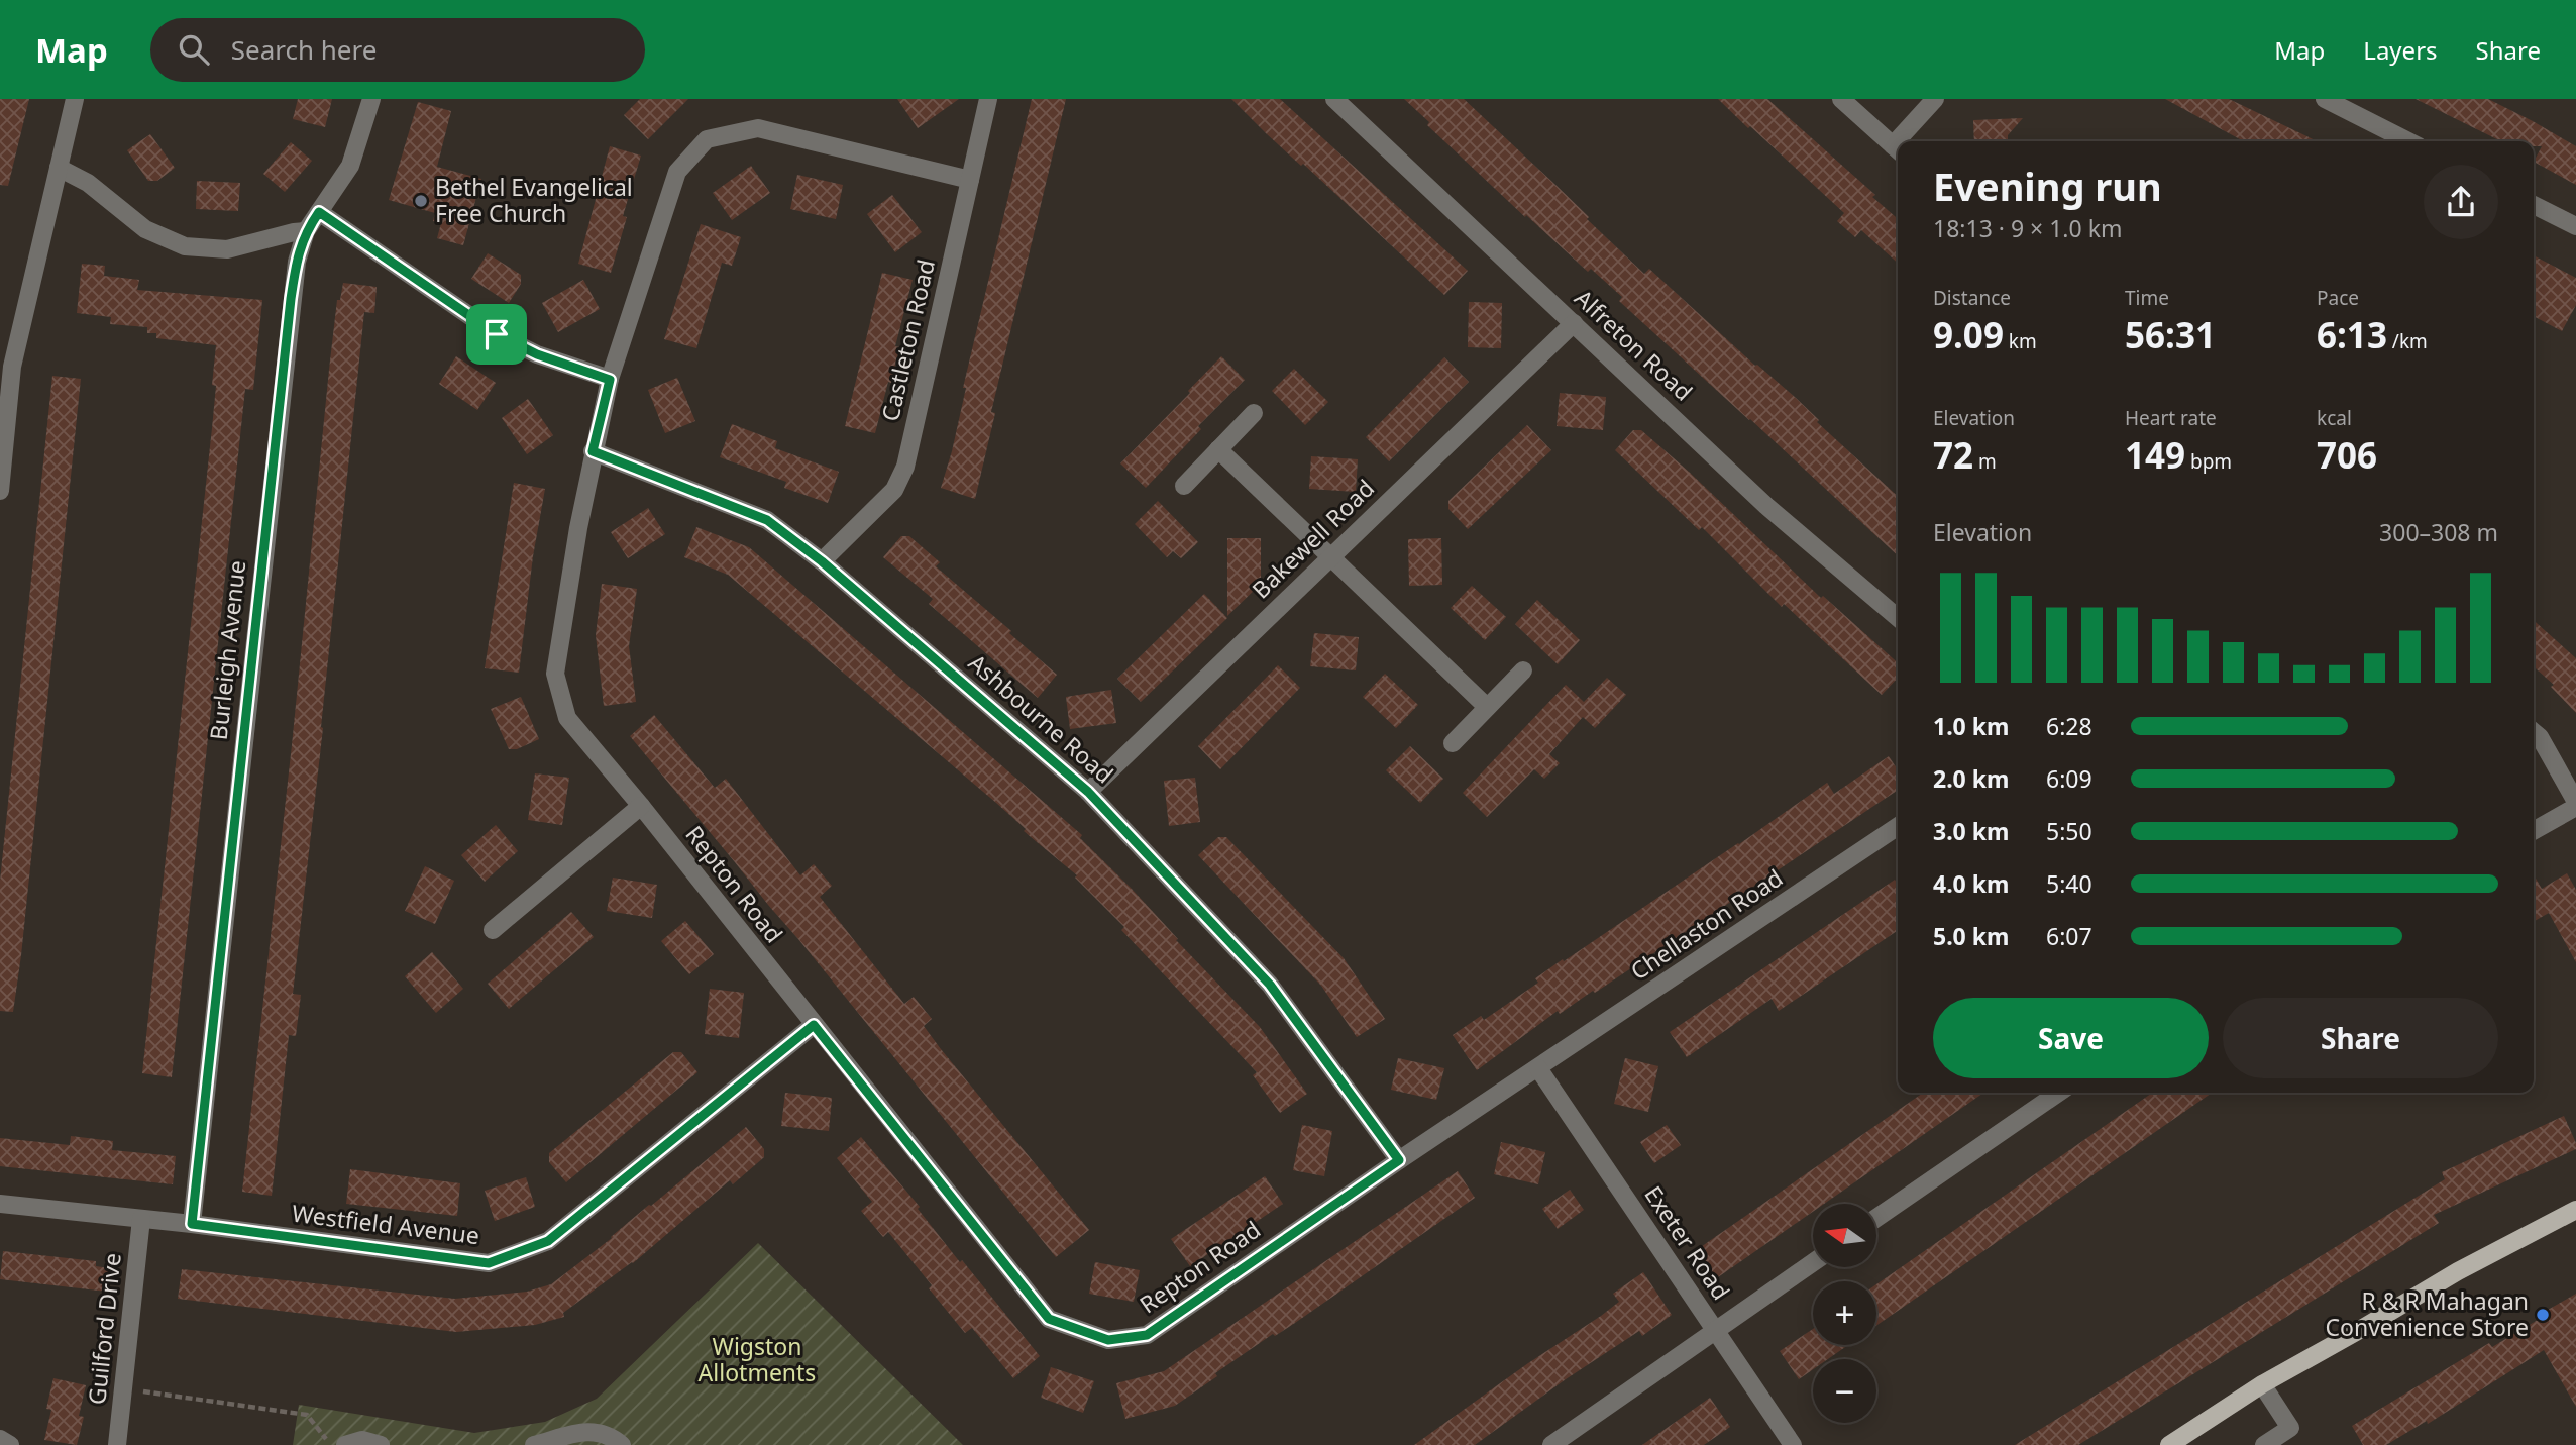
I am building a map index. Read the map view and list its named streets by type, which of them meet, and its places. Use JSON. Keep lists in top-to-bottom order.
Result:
{
  "streets": {
    "street": [
      "Castleton Road",
      "Alfreton Road",
      "Bakewell Road",
      "Burleigh Avenue",
      "Ashbourne Road",
      "Repton Road",
      "Chellaston Road",
      "Westfield Avenue",
      "Exeter Road",
      "Guilford Drive"
    ]
  },
  "crossings": [
    ["Castleton Road", "Ashbourne Road"],
    ["Castleton Road", "Repton Road"],
    ["Alfreton Road", "Bakewell Road"],
    ["Bakewell Road", "Ashbourne Road"],
    ["Burleigh Avenue", "Westfield Avenue"],
    ["Ashbourne Road", "Repton Road"],
    ["Repton Road", "Chellaston Road"],
    ["Repton Road", "Westfield Avenue"],
    ["Repton Road", "Exeter Road"],
    ["Chellaston Road", "Exeter Road"],
    ["Westfield Avenue", "Guilford Drive"]
  ],
  "parks": ["Wigston Allotments"],
  "places": ["Bethel Evangelical Free Church", "R & R Mahagan Convenience Store"],
  "north": "left",
  "page": {
    "header": "Map",
    "search": "Search here",
    "nav": ["Map", "Layers", "Share"],
    "heading": ["Evening run", "18:13 · 9 × 1.0 km"],
    "stats": [
      ["Distance", "9.09 km"],
      ["Time", "56:31"],
      ["Pace", "6:13 /km"],
      ["Elevation", "72 m"],
      ["Heart rate", "149 bpm"],
      ["kcal", "706"]
    ],
    "chart": ["Elevation", "300–308 m"],
    "list": [
      {
        "name": "1.0 km",
        "note": "6:28"
      },
      {
        "name": "2.0 km",
        "note": "6:09"
      },
      {
        "name": "3.0 km",
        "note": "5:50"
      },
      {
        "name": "4.0 km",
        "note": "5:40"
      },
      {
        "name": "5.0 km",
        "note": "6:07"
      }
    ],
    "buttons": ["Save", "Share"],
    "map_buttons": ["+", "−"]
  }
}
